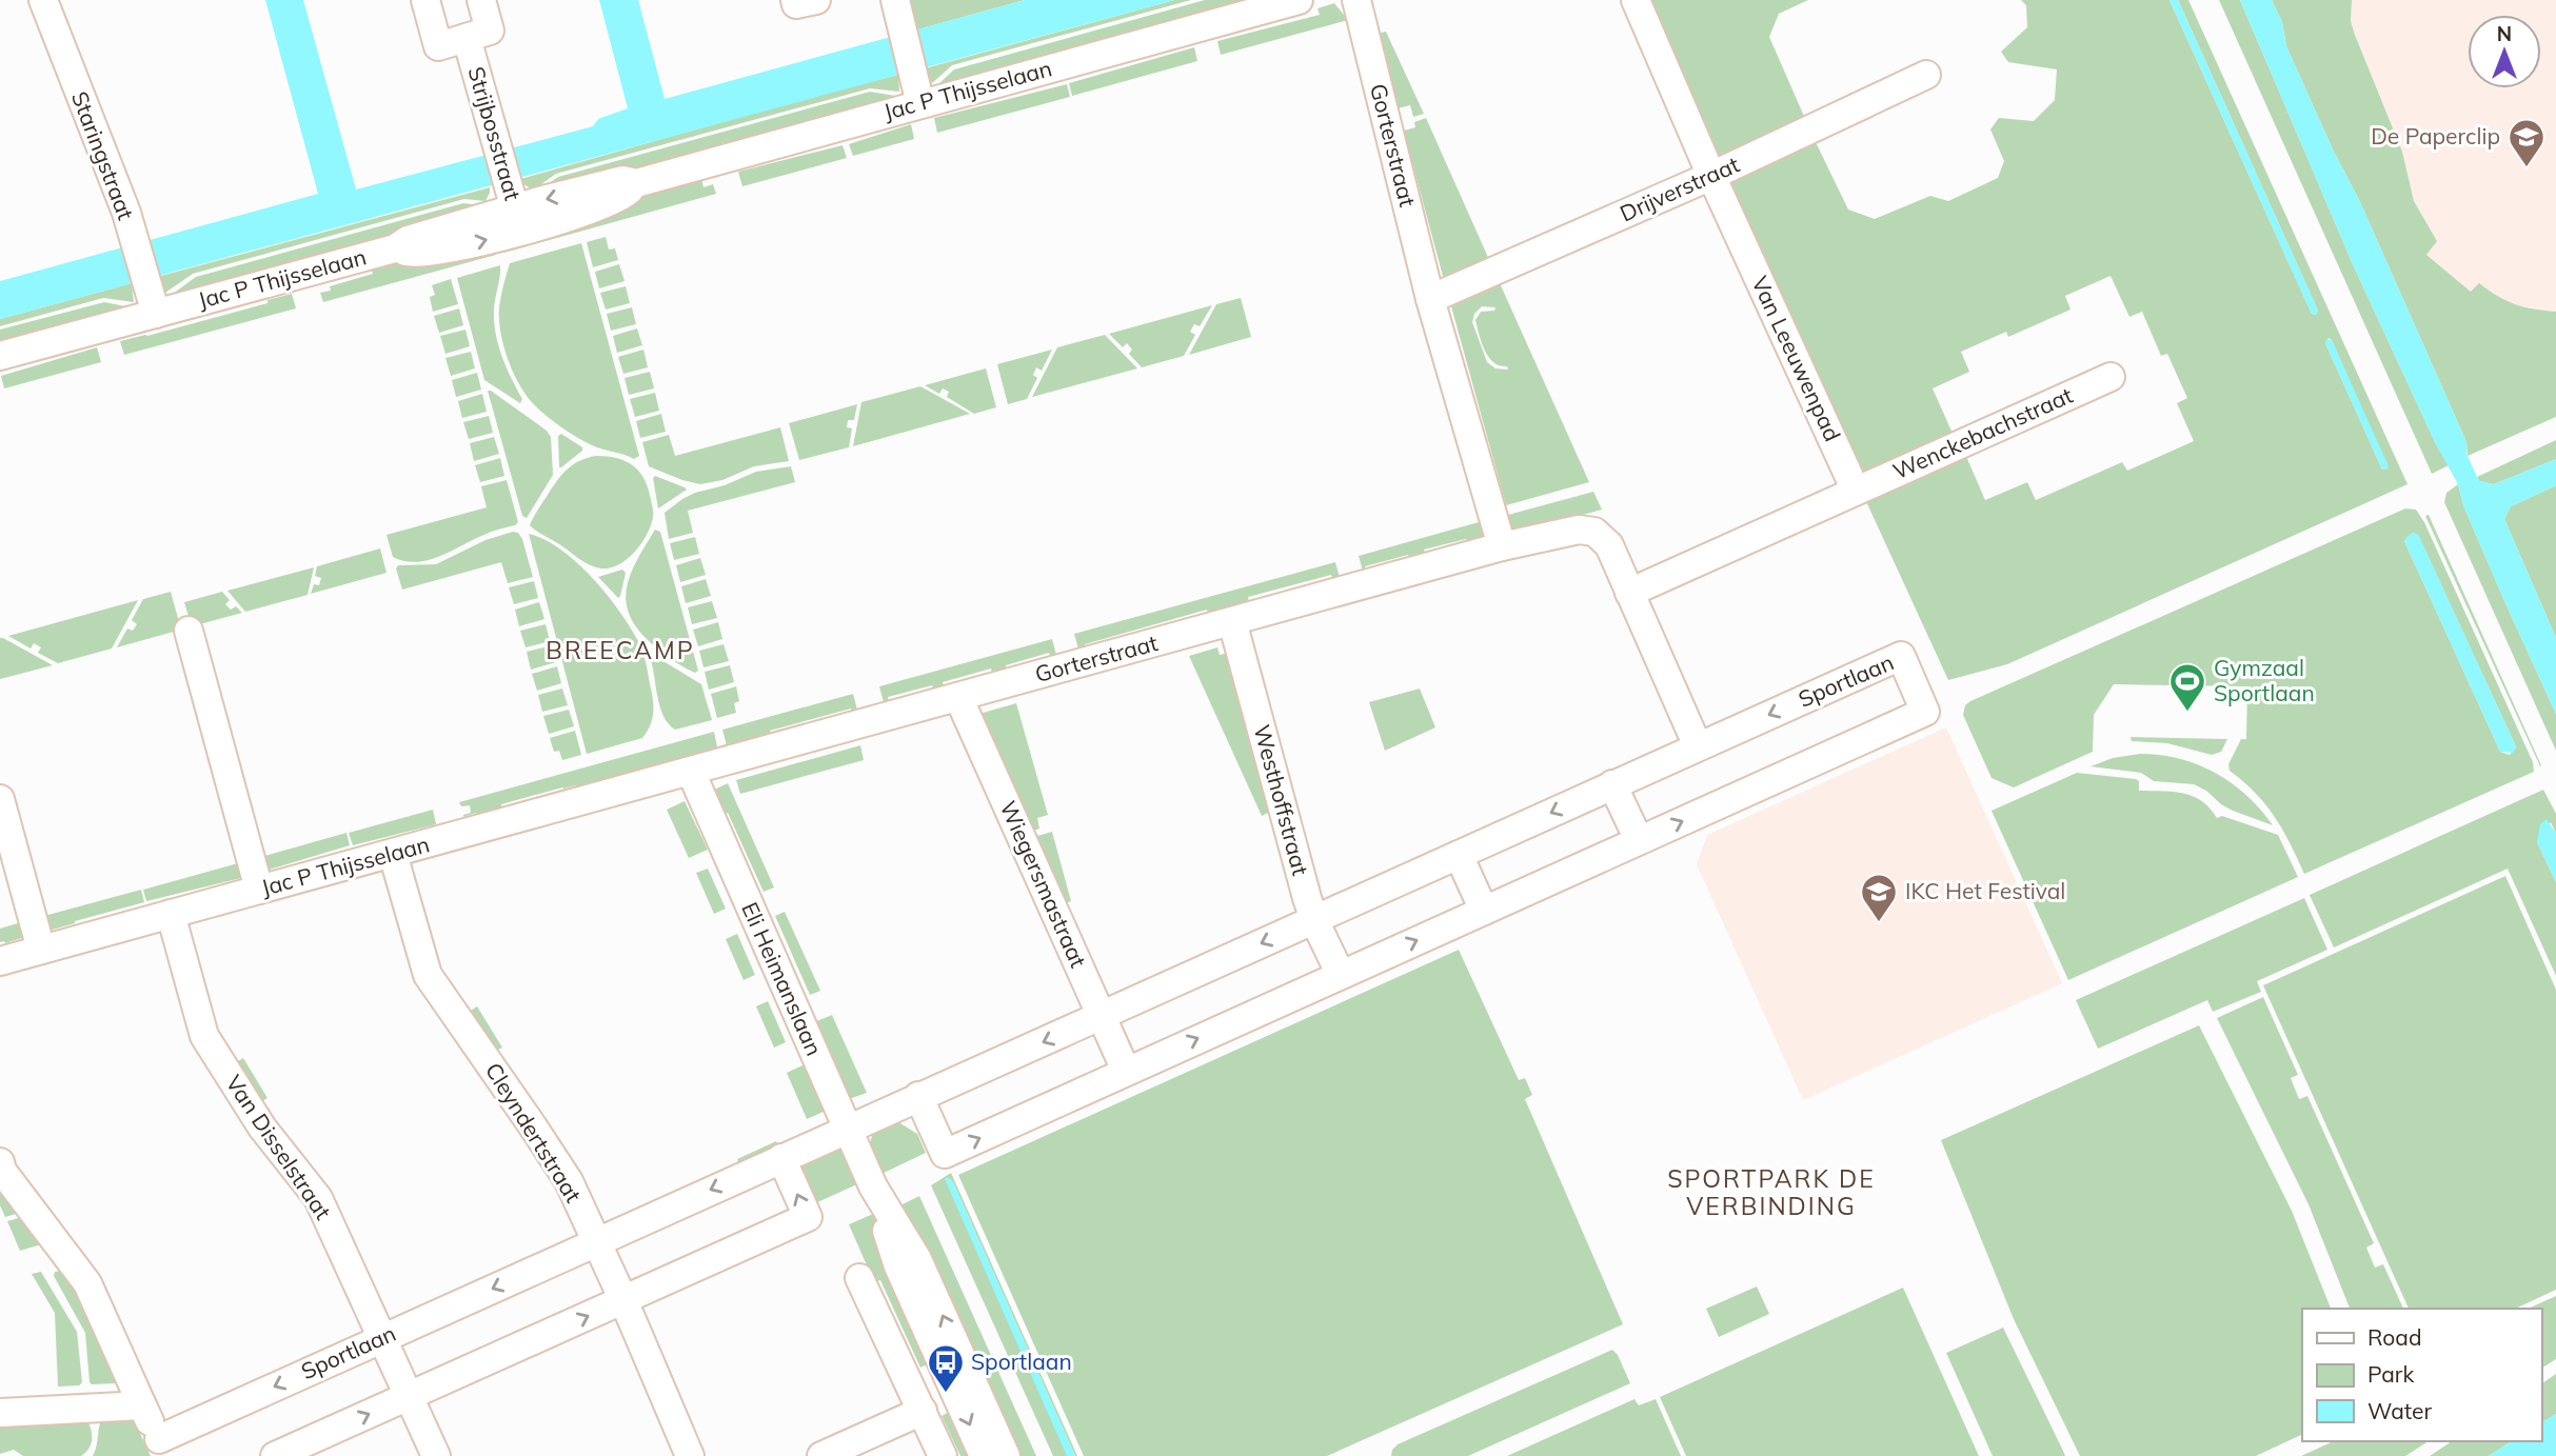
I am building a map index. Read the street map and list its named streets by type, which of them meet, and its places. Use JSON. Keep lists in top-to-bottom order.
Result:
{
  "streets": {
    "street": [
      "Jac P Thijsselaan",
      "Strijbosstraat",
      "Gorterstraat",
      "Staringstraat",
      "Drijverstraat",
      "Van Leeuwenpad",
      "Wenckebachstraat",
      "Sportlaan",
      "Westhoffstraat",
      "Wiegersmastraat",
      "Eli Heimanslaan",
      "Cleyndertstraat",
      "Van Disselstraat"
    ]
  },
  "crossings": [
    ["Jac P Thijsselaan", "Strijbosstraat"],
    ["Jac P Thijsselaan", "Gorterstraat"],
    ["Jac P Thijsselaan", "Staringstraat"],
    ["Jac P Thijsselaan", "Eli Heimanslaan"],
    ["Jac P Thijsselaan", "Cleyndertstraat"],
    ["Jac P Thijsselaan", "Van Disselstraat"],
    ["Gorterstraat", "Drijverstraat"],
    ["Gorterstraat", "Westhoffstraat"],
    ["Gorterstraat", "Wiegersmastraat"],
    ["Gorterstraat", "Eli Heimanslaan"],
    ["Drijverstraat", "Van Leeuwenpad"],
    ["Van Leeuwenpad", "Wenckebachstraat"],
    ["Sportlaan", "Westhoffstraat"],
    ["Sportlaan", "Wiegersmastraat"],
    ["Sportlaan", "Eli Heimanslaan"],
    ["Sportlaan", "Cleyndertstraat"],
    ["Sportlaan", "Van Disselstraat"]
  ],
  "districts": ["BREECAMP", "SPORTPARK DE VERBINDING"],
  "places": {
    "school or university": ["De Paperclip", "IKC Het Festival"],
    "sports": ["Gymzaal Sportlaan"],
    "bus stop": ["Sportlaan"]
  },
  "legend": ["Road", "Park", "Water"],
  "north": "top"
}
